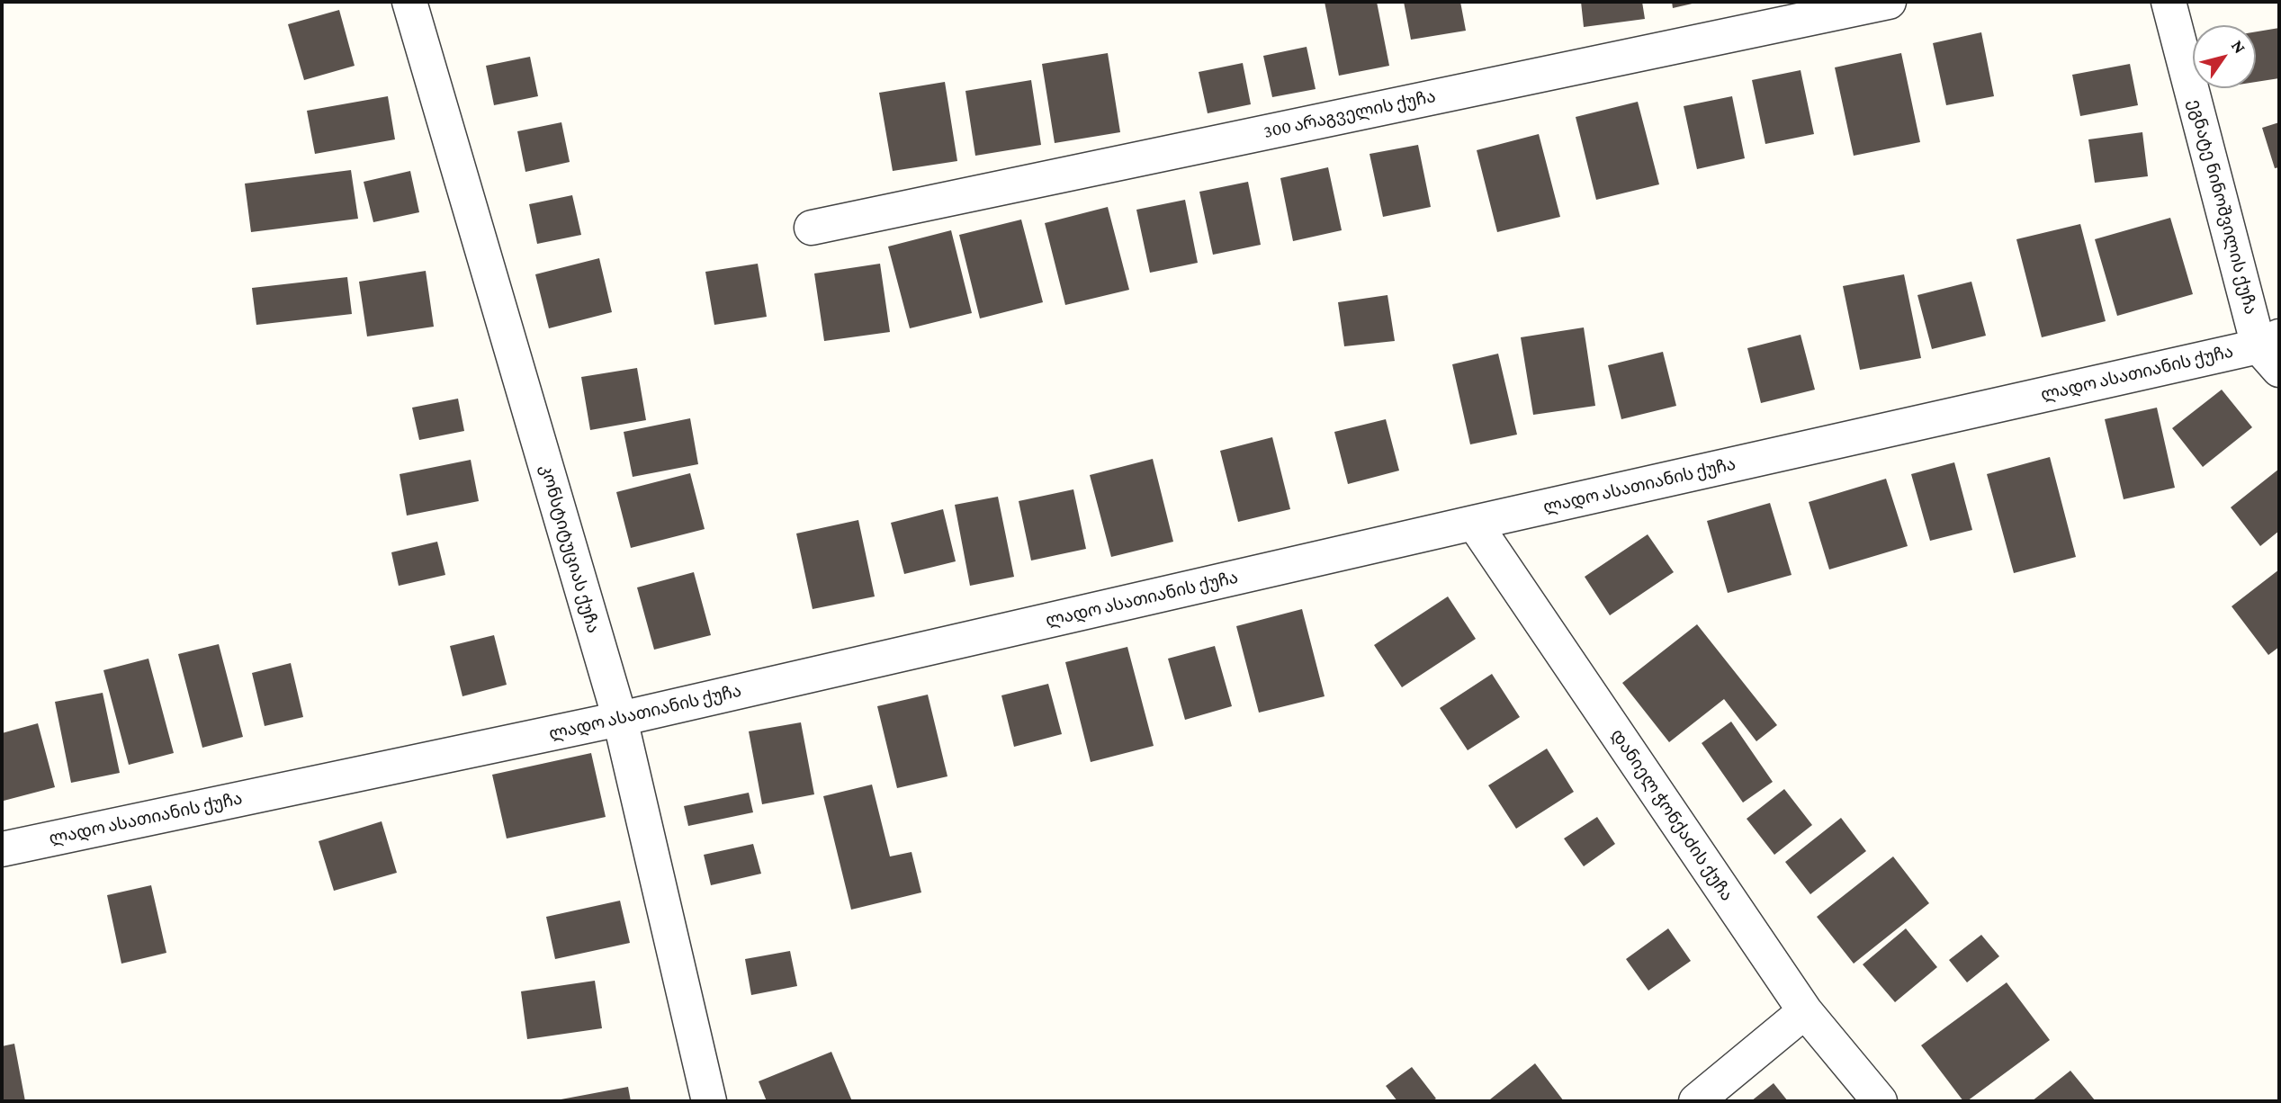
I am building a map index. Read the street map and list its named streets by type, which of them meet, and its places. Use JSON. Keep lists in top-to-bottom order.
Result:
{
  "streets": {
    "street": [
      "300 არაგველის ქუჩა",
      "ეგნატე ნინოშვილის ქუჩა",
      "ლადო ასათიანის ქუჩა",
      "კონსტიტუციას ქუჩა",
      "დანიელ ჭონქაძის ქუჩა"
    ]
  },
  "crossings": [
    ["ეგნატე ნინოშვილის ქუჩა", "ლადო ასათიანის ქუჩა"],
    ["ლადო ასათიანის ქუჩა", "კონსტიტუციას ქუჩა"],
    ["ლადო ასათიანის ქუჩა", "დანიელ ჭონქაძის ქუჩა"]
  ],
  "north": "top right"
}
